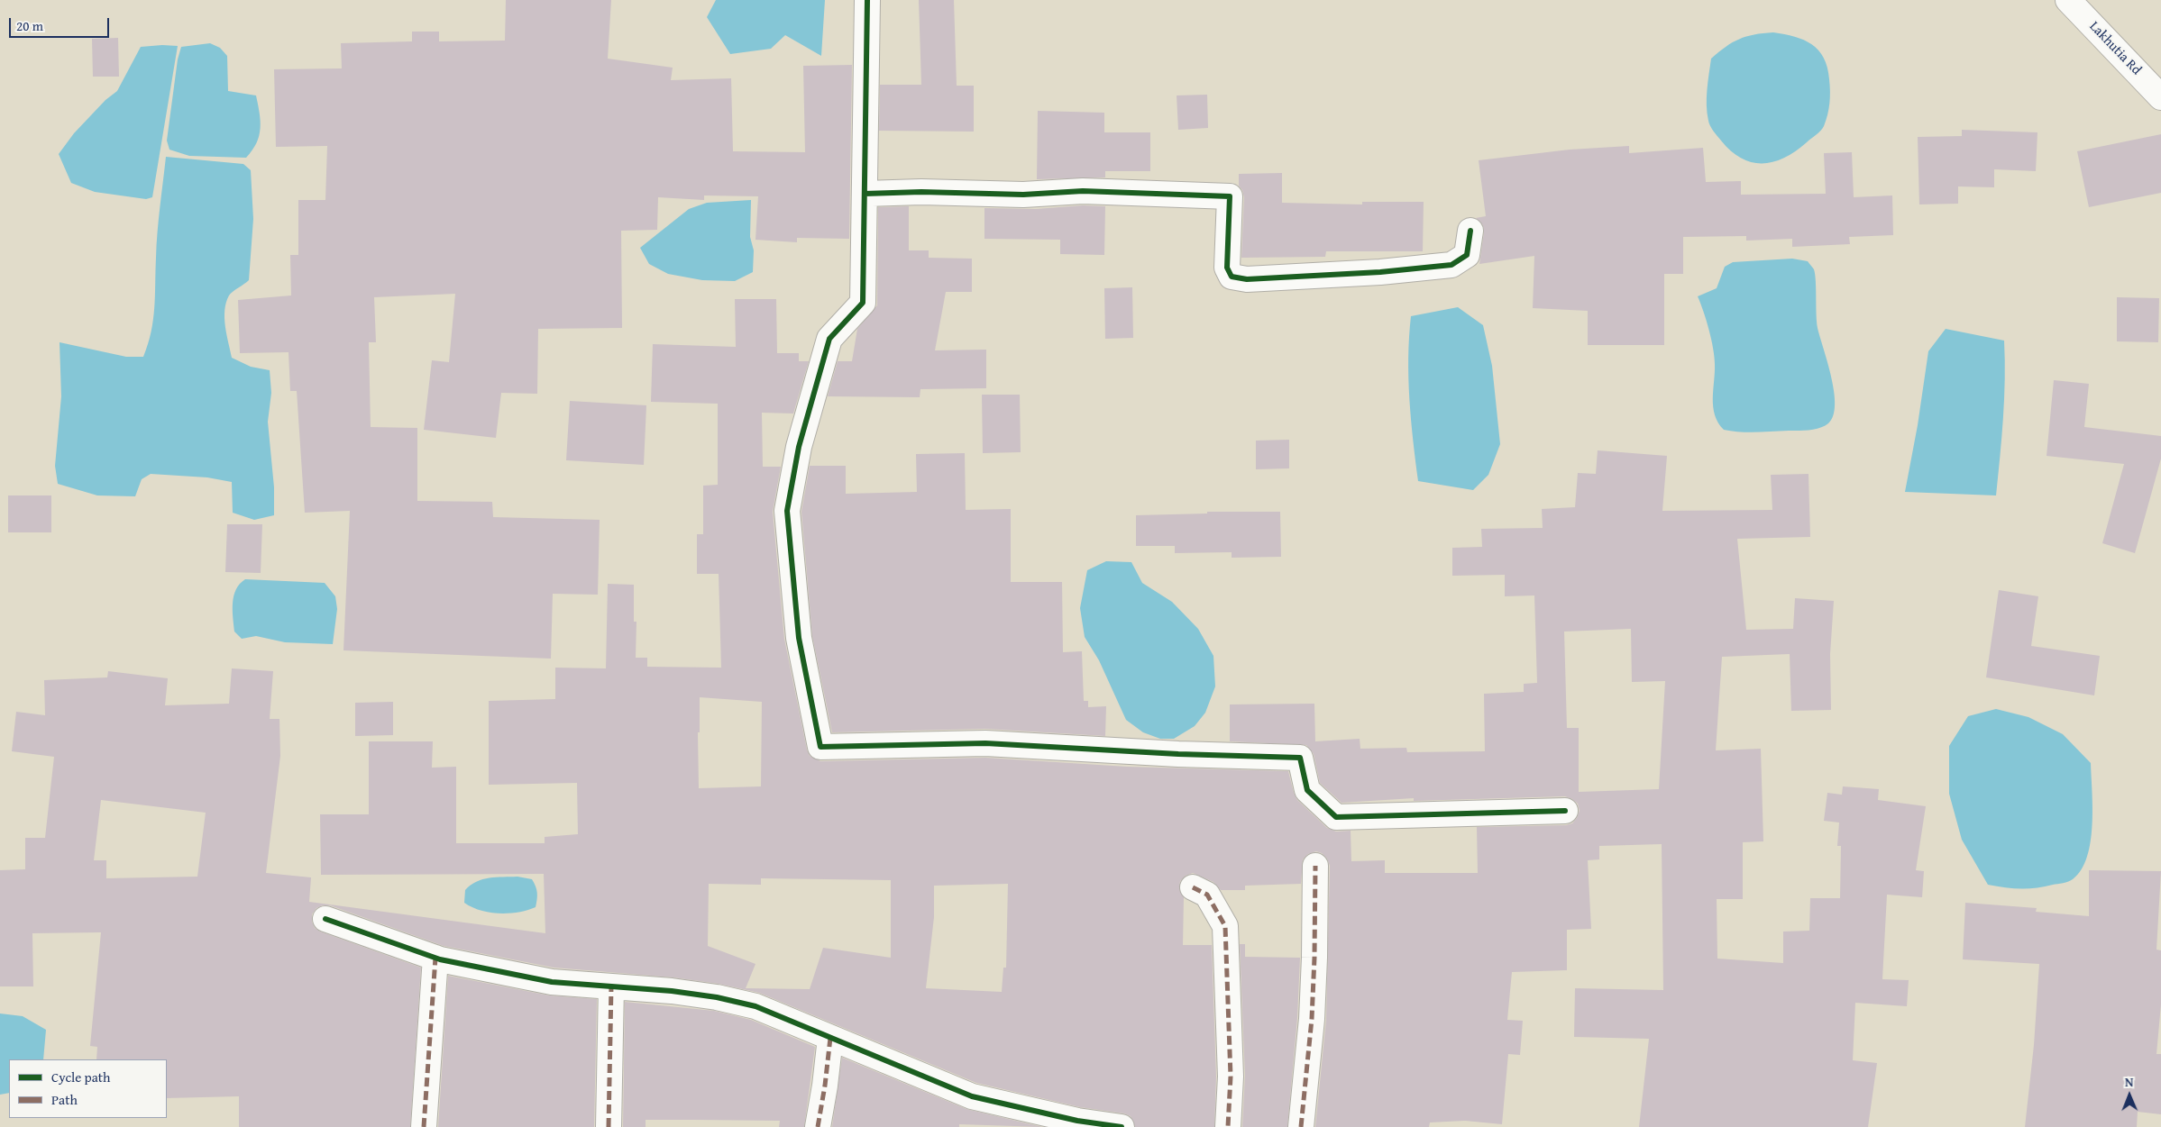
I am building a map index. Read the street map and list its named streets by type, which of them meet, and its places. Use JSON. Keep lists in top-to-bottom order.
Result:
{
  "streets": {
    "street": ["Lakhutia Rd"]
  },
  "legend": ["Cycle path", "Path"],
  "scale_bar": "20 m",
  "north": "top"
}
